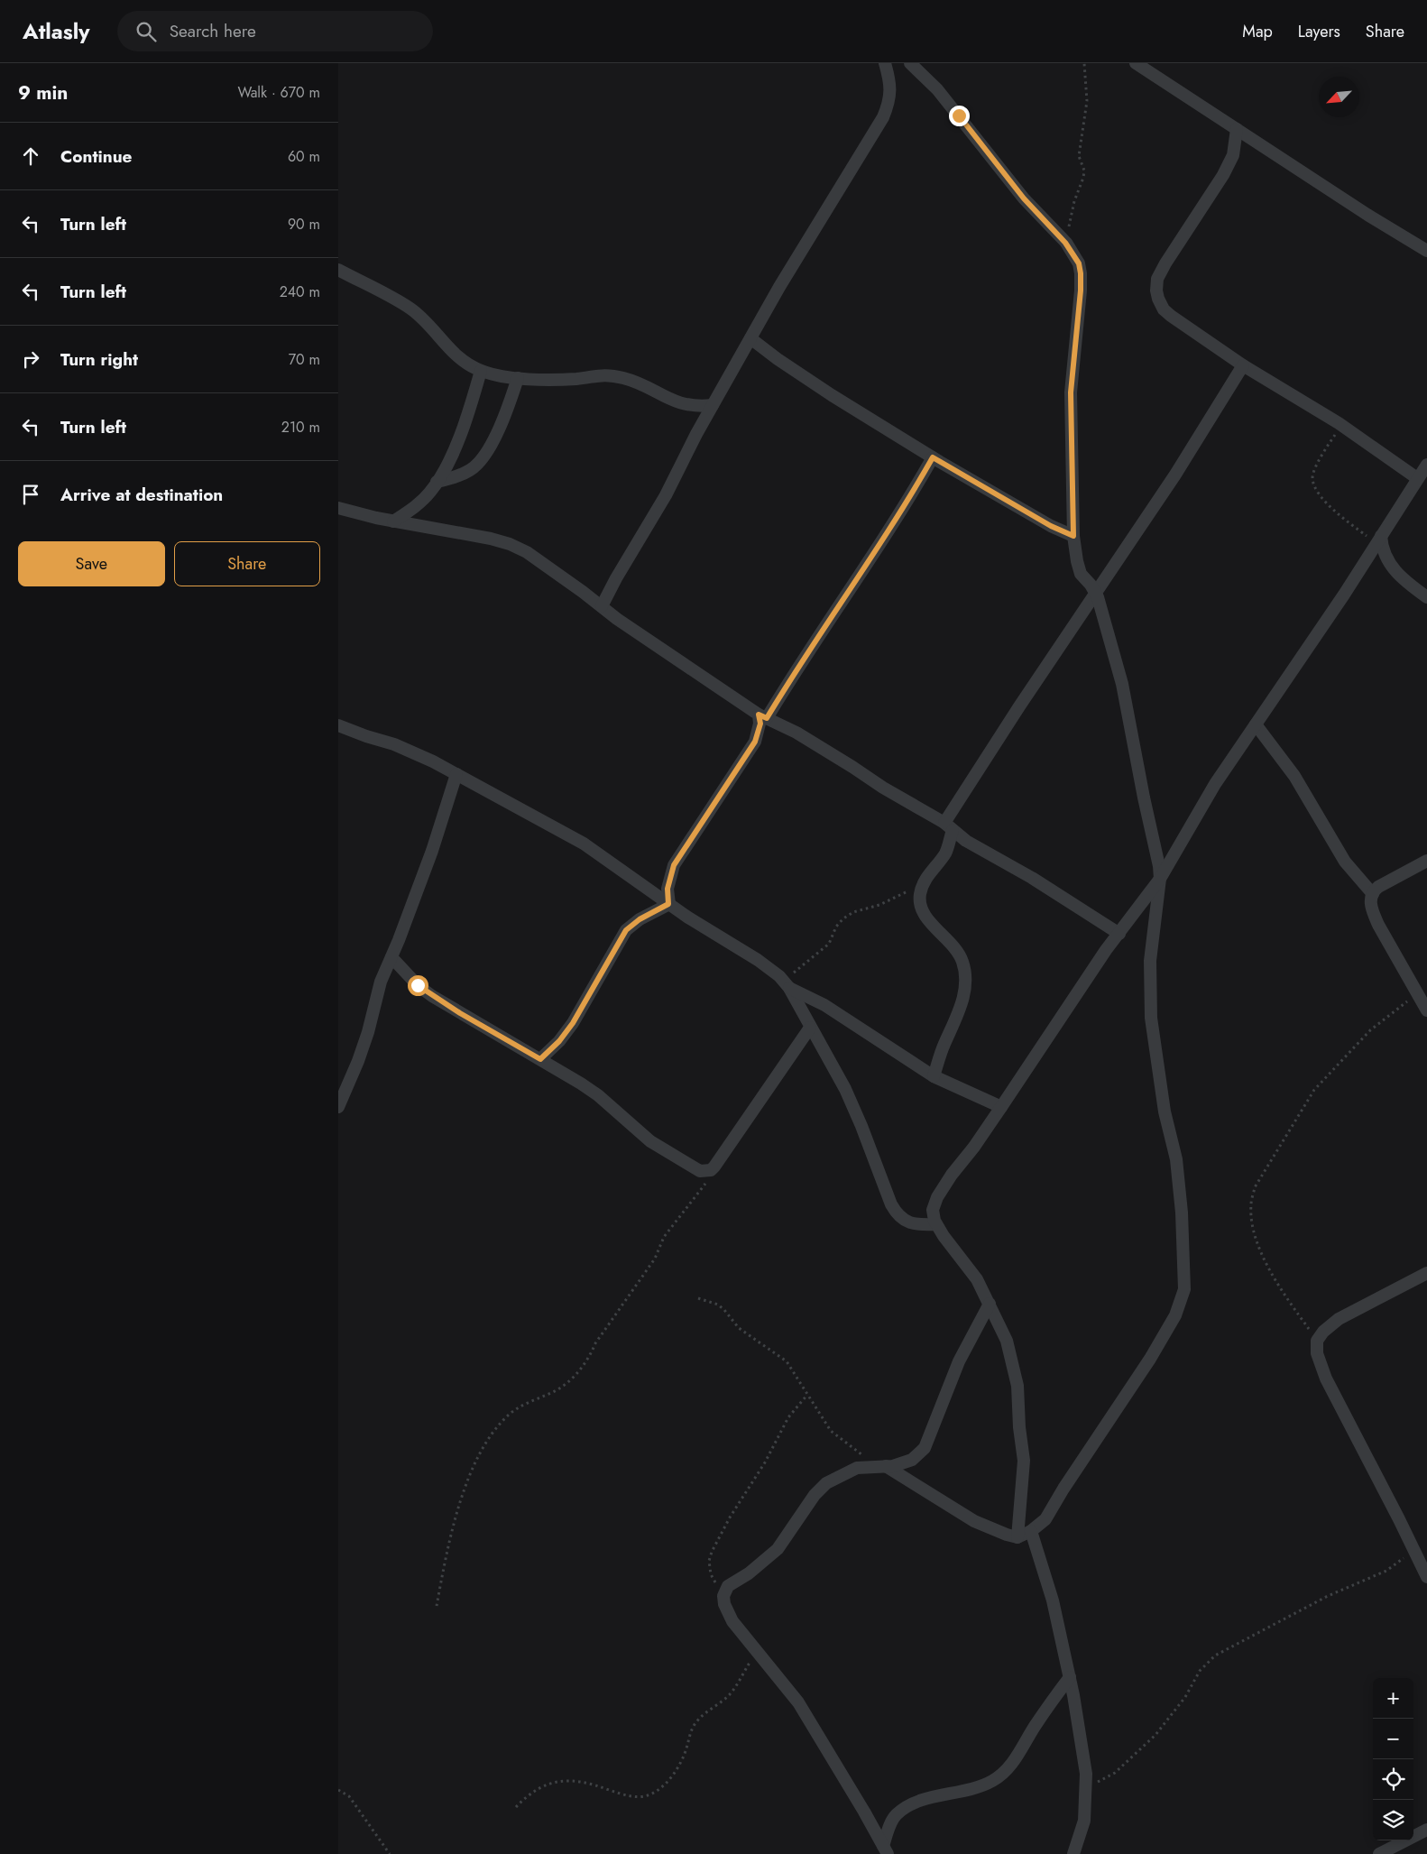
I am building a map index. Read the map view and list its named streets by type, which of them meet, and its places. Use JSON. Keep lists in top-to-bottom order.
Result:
{
  "north": "bottom left",
  "page": {
    "header": "Atlasly",
    "search": "Search here",
    "nav": ["Map", "Layers", "Share"],
    "heading": ["9 min", "Walk · 670 m"],
    "list": [
      ["Continue", "60 m"],
      ["Turn left", "90 m"],
      ["Turn left", "240 m"],
      ["Turn right", "70 m"],
      ["Turn left", "210 m"],
      "Arrive at destination"
    ],
    "buttons": ["Save", "Share"],
    "map_buttons": ["+", "−"]
  }
}
